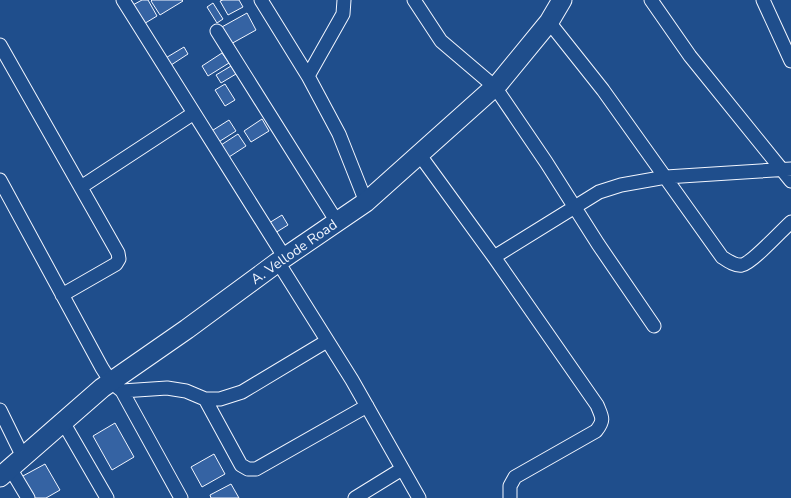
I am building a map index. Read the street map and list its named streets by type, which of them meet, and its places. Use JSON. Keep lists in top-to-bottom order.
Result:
{
  "streets": {
    "main road": ["A. Vellode Road"]
  }
}
